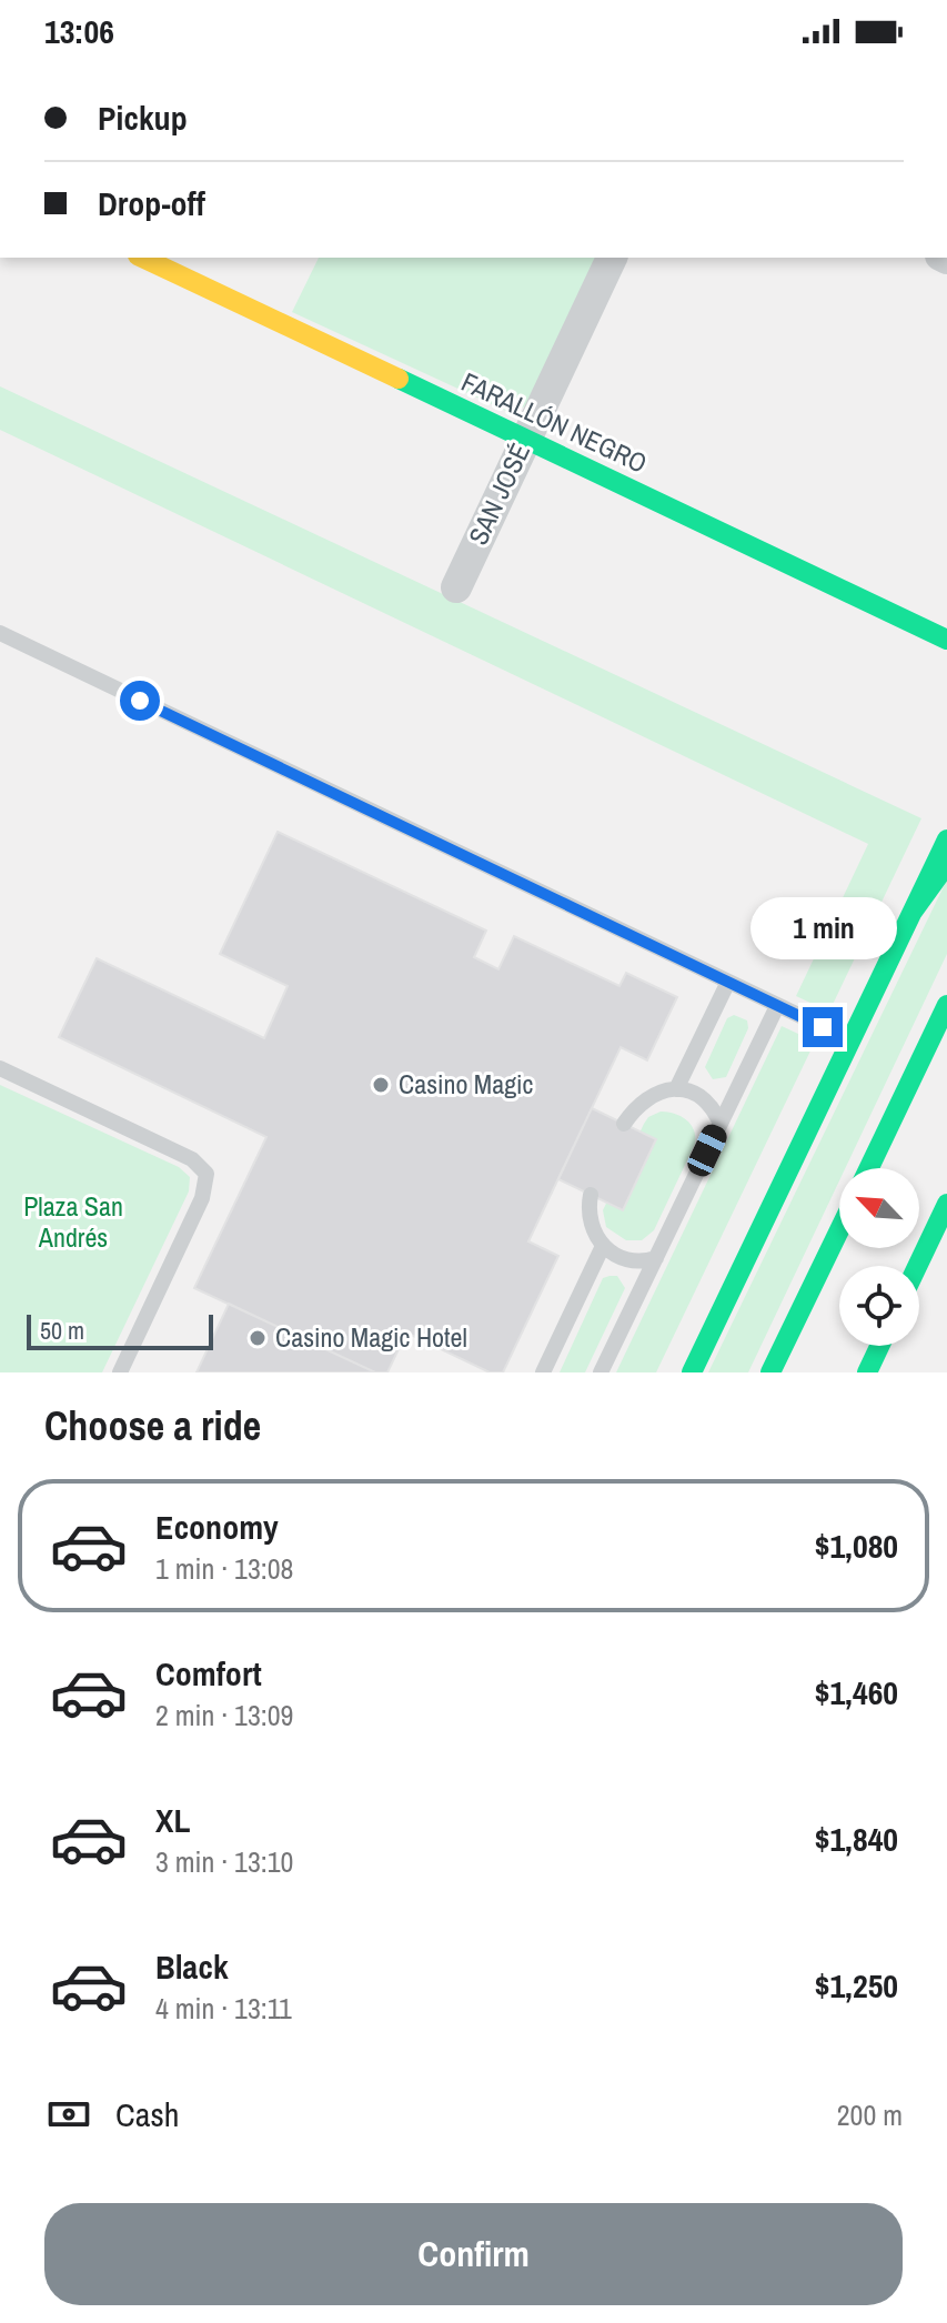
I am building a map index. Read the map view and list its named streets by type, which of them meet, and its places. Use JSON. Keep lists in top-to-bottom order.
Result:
{
  "streets": {
    "main road": ["FARALLÓN NEGRO"],
    "street": ["SAN JOSÉ"]
  },
  "crossings": [
    ["FARALLÓN NEGRO", "SAN JOSÉ"]
  ],
  "parks": ["Plaza San Andrés"],
  "places": ["Casino Magic", "Casino Magic Hotel"],
  "scale_bar": "50 m",
  "north": "top left",
  "page": {
    "status": "13:06",
    "banner": ["Pickup", "Drop-off"],
    "bubble": "1 min",
    "scale": "50 m",
    "heading": "Choose a ride",
    "list": [
      {
        "name": "Economy",
        "note": "1 min · 13:08",
        "value": "$1,080"
      },
      {
        "name": "Comfort",
        "note": "2 min · 13:09",
        "value": "$1,460"
      },
      {
        "name": "XL",
        "note": "3 min · 13:10",
        "value": "$1,840"
      },
      {
        "name": "Black",
        "note": "4 min · 13:11",
        "value": "$1,250"
      }
    ],
    "pay": ["Cash", "200 m"],
    "buttons": "Confirm"
  }
}
